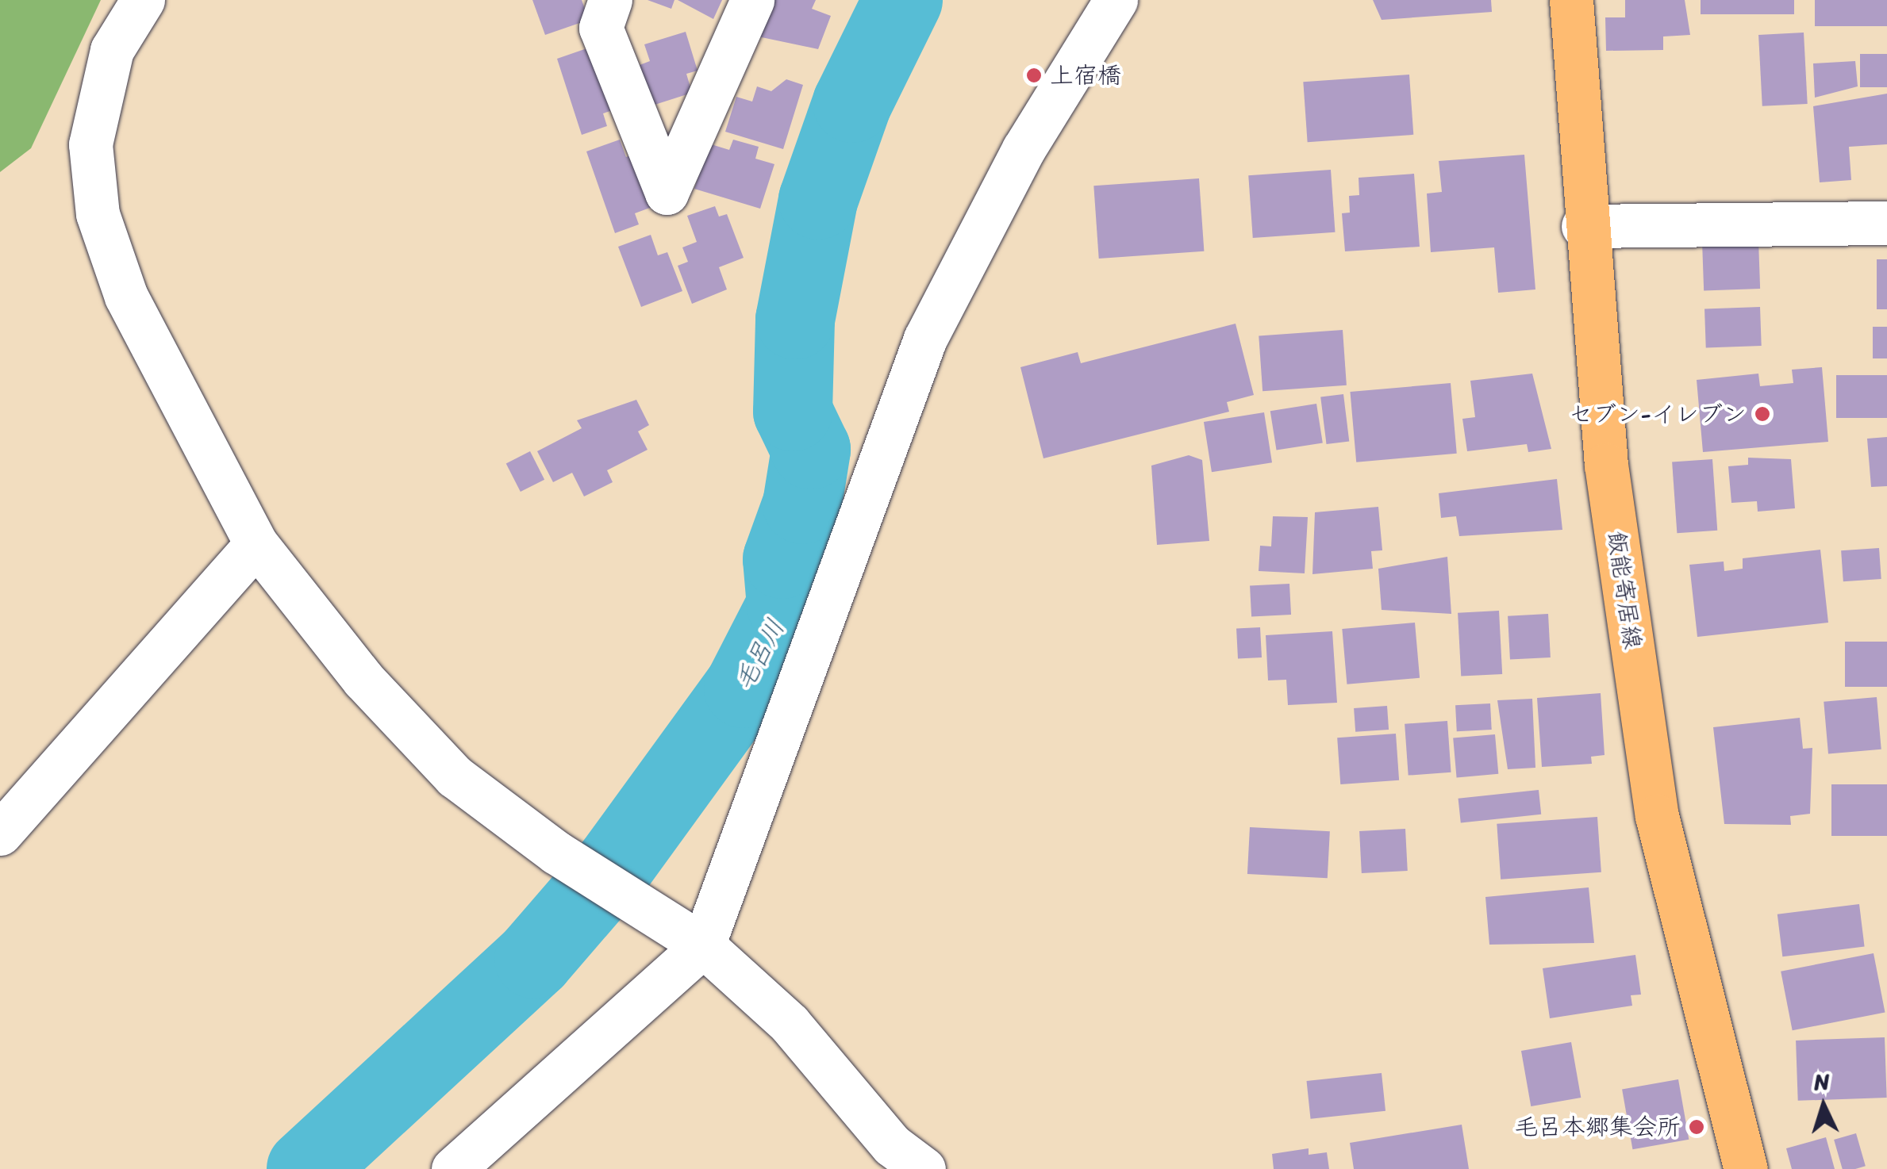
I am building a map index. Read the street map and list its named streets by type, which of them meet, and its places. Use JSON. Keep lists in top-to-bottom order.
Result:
{
  "streets": {
    "main road": ["飯能寄居線"]
  },
  "water": ["毛呂川"],
  "places": ["上宿橋", "セブン-イレブン", "毛呂本郷集会所"],
  "north": "top"
}
